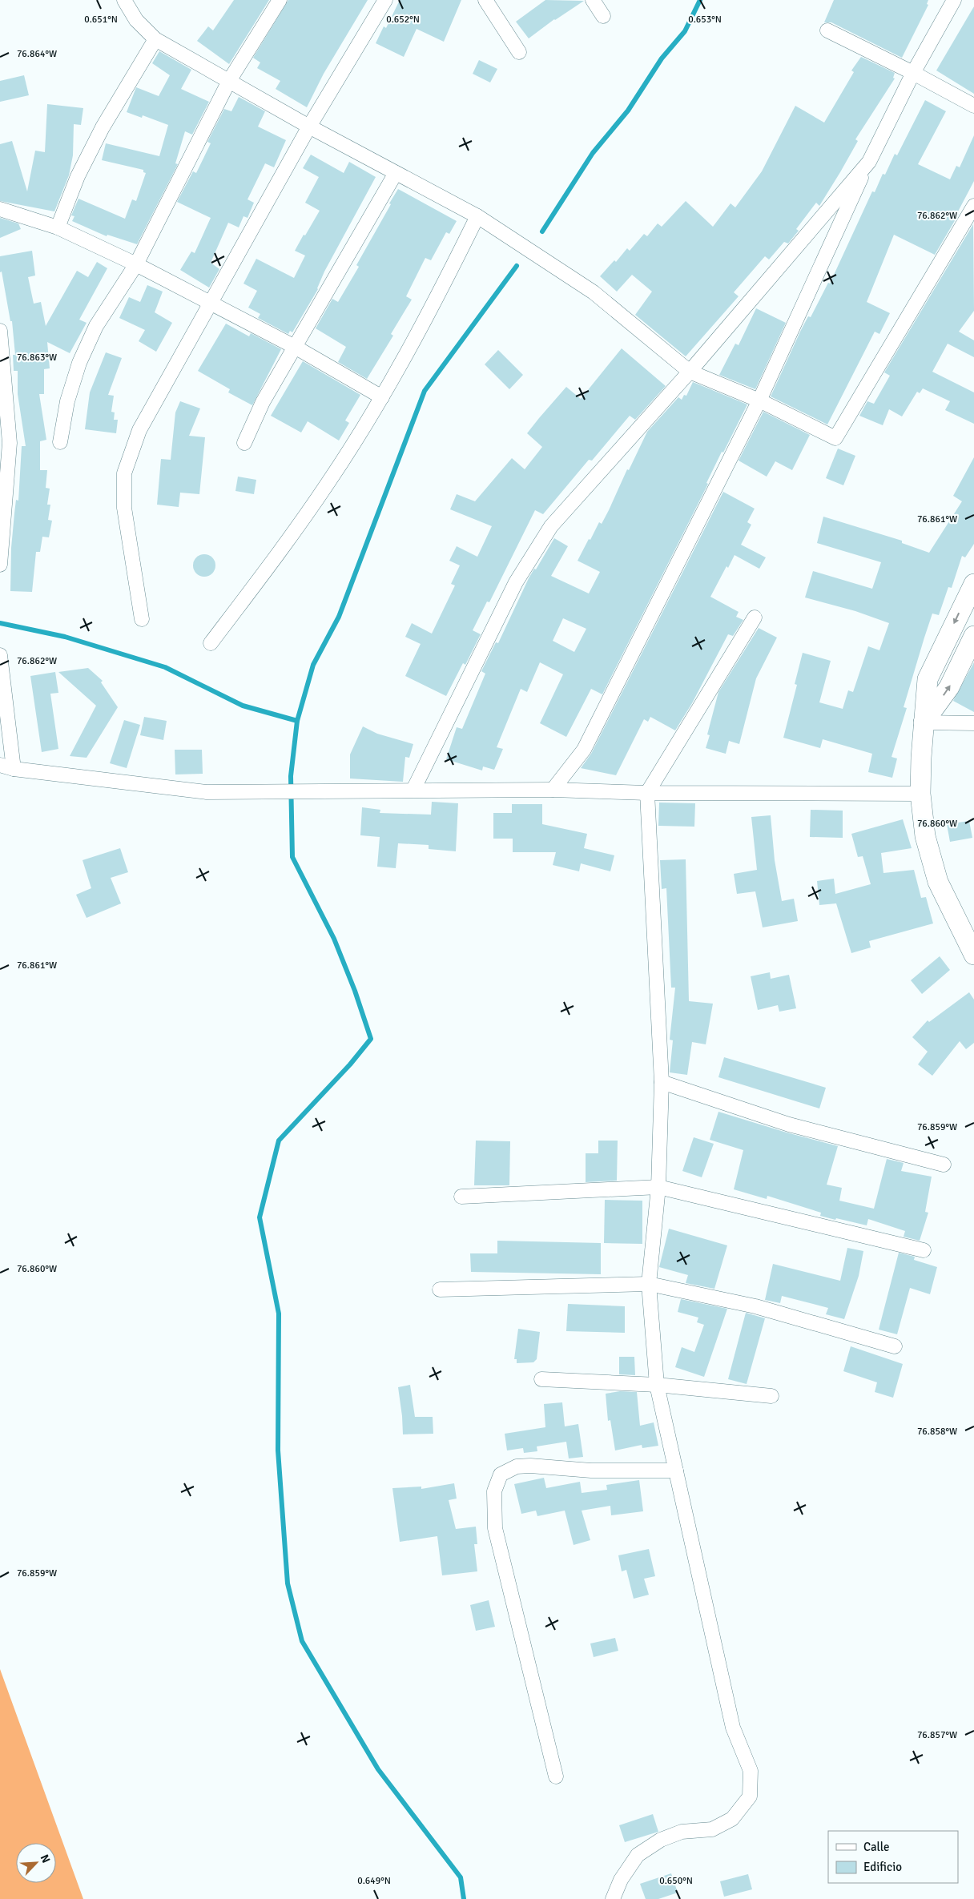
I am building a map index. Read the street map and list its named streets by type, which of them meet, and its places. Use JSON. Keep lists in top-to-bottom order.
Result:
{
  "legend": ["Calle", "Edificio"],
  "north": "top right",
  "coordinates": [
    "0.651°N",
    "0.652°N",
    "0.653°N",
    "76.864°W",
    "76.862°W",
    "76.863°W",
    "76.861°W",
    "76.860°W",
    "76.859°W",
    "76.858°W",
    "76.857°W",
    "0.649°N",
    "0.650°N"
  ]
}
